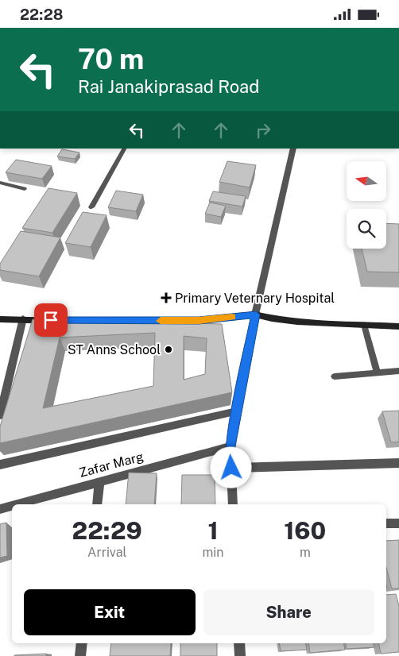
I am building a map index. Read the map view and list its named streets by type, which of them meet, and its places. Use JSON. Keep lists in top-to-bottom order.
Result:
{
  "streets": {
    "street": ["Zafar Marg"]
  },
  "places": {
    "health": ["Primary Veternary Hospital"],
    "other": ["ST Anns School"]
  },
  "north": "left",
  "page": {
    "status": "22:28",
    "turn": ["70 m", "Rai Janakiprasad Road"],
    "eta": [
      "22:29",
      "Arrival",
      "1",
      "min",
      "160",
      "m"
    ],
    "buttons": ["Exit", "Share"]
  }
}
